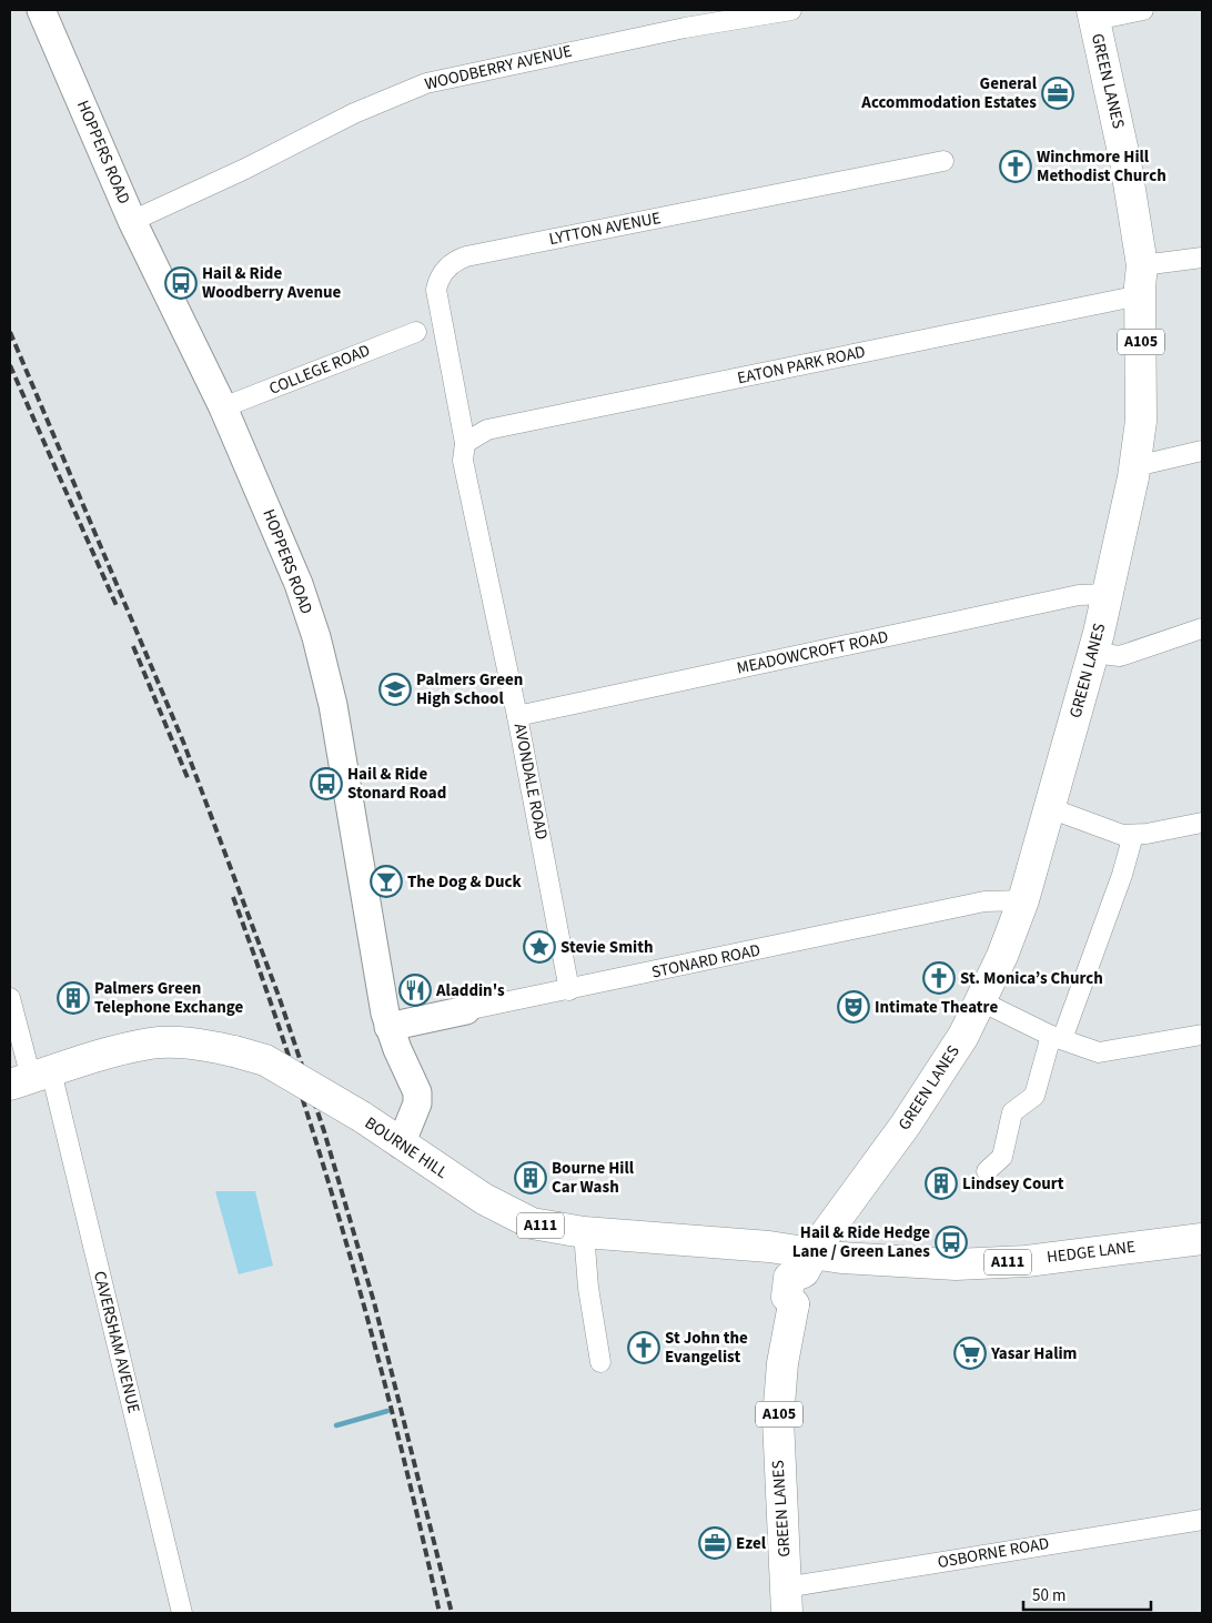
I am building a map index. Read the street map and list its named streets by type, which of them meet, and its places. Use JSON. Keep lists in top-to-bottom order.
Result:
{
  "streets": {
    "main road": [
      "GREEN LANES",
      "A105",
      "BOURNE HILL",
      "A111",
      "HEDGE LANE"
    ],
    "street": [
      "WOODBERRY AVENUE",
      "HOPPERS ROAD",
      "LYTTON AVENUE",
      "EATON PARK ROAD",
      "COLLEGE ROAD",
      "MEADOWCROFT ROAD",
      "AVONDALE ROAD",
      "STONARD ROAD",
      "CAVERSHAM AVENUE",
      "OSBORNE ROAD"
    ]
  },
  "crossings": [
    ["WOODBERRY AVENUE", "HOPPERS ROAD"],
    ["GREEN LANES", "EATON PARK ROAD"],
    ["GREEN LANES", "MEADOWCROFT ROAD"],
    ["GREEN LANES", "STONARD ROAD"],
    ["GREEN LANES", "BOURNE HILL"],
    ["GREEN LANES", "HEDGE LANE"],
    ["GREEN LANES", "OSBORNE ROAD"],
    ["HOPPERS ROAD", "COLLEGE ROAD"],
    ["HOPPERS ROAD", "STONARD ROAD"],
    ["HOPPERS ROAD", "BOURNE HILL"],
    ["LYTTON AVENUE", "EATON PARK ROAD"],
    ["LYTTON AVENUE", "AVONDALE ROAD"],
    ["EATON PARK ROAD", "AVONDALE ROAD"],
    ["MEADOWCROFT ROAD", "AVONDALE ROAD"],
    ["AVONDALE ROAD", "STONARD ROAD"],
    ["BOURNE HILL", "HEDGE LANE"],
    ["BOURNE HILL", "CAVERSHAM AVENUE"]
  ],
  "places": {
    "office": ["General Accommodation Estates", "Ezel"],
    "church": ["Winchmore Hill Methodist Church", "St. Monica’s Church", "St John the Evangelist"],
    "bus stop": ["Hail & Ride Woodberry Avenue", "Hail & Ride Stonard Road", "Hail & Ride Hedge Lane / Green Lanes"],
    "school or university": ["Palmers Green High School"],
    "bar": ["The Dog & Duck"],
    "place": ["Stevie Smith"],
    "restaurant": ["Aladdin's"],
    "building": ["Palmers Green Telephone Exchange", "Bourne Hill Car Wash", "Lindsey Court"],
    "theatre": ["Intimate Theatre"],
    "supermarket": ["Yasar Halim"]
  },
  "scale_bar": "50 m"
}
